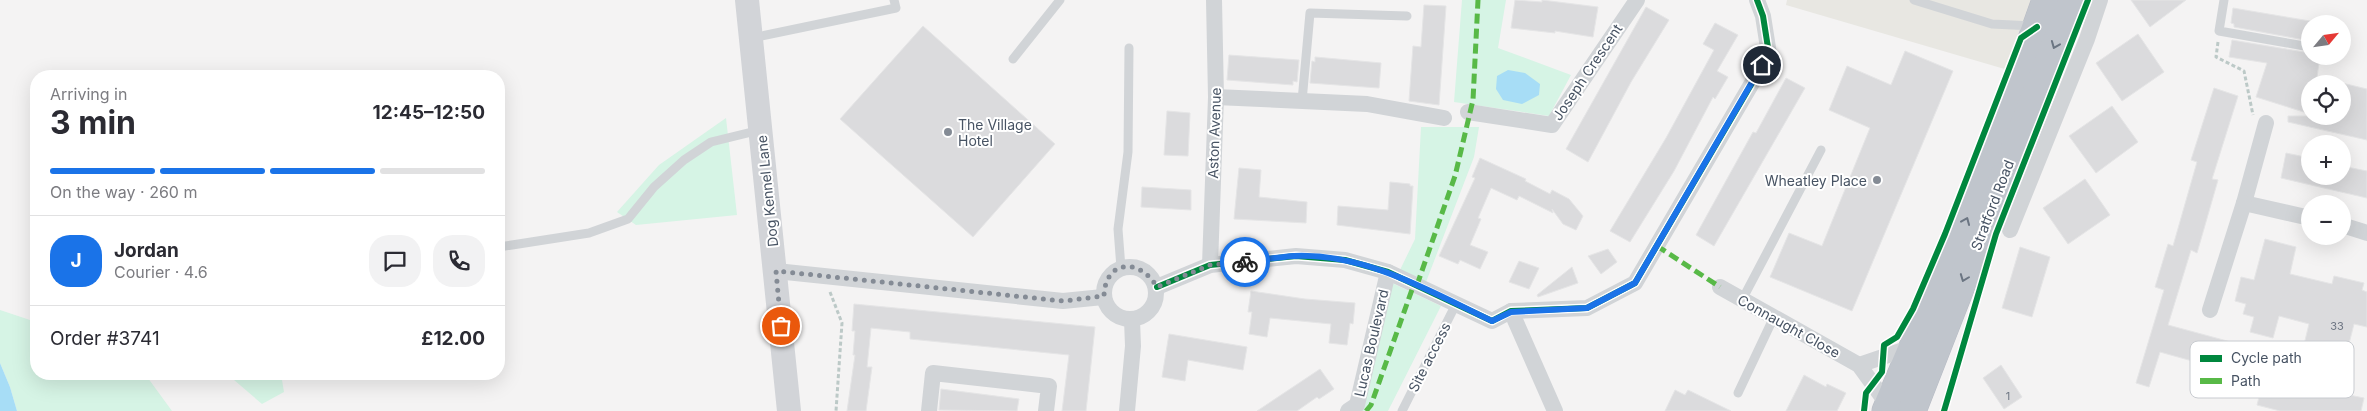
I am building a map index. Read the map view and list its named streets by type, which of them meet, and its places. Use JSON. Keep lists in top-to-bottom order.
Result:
{
  "streets": {
    "highway": ["Stratford Road"],
    "street": [
      "Joseph Crescent",
      "Aston Avenue",
      "Dog Kennel Lane",
      "Connaught Close",
      "Lucas Boulevard"
    ],
    "lane": ["Site access"]
  },
  "crossings": [
    ["Stratford Road", "Connaught Close"]
  ],
  "places": ["The Village Hotel", "Wheatley Place"],
  "house_numbers": ["33", "1"],
  "legend": ["Cycle path", "Path"],
  "north": "top right",
  "page": {
    "map_buttons": ["+", "−"],
    "heading": ["3 min", "Arriving in", "12:45–12:50"],
    "panel": [
      "Jordan",
      "Courier · 4.6",
      "Order #3741",
      "£12.00"
    ],
    "bar": "On the way · 260 m",
    "round": "J"
  }
}
